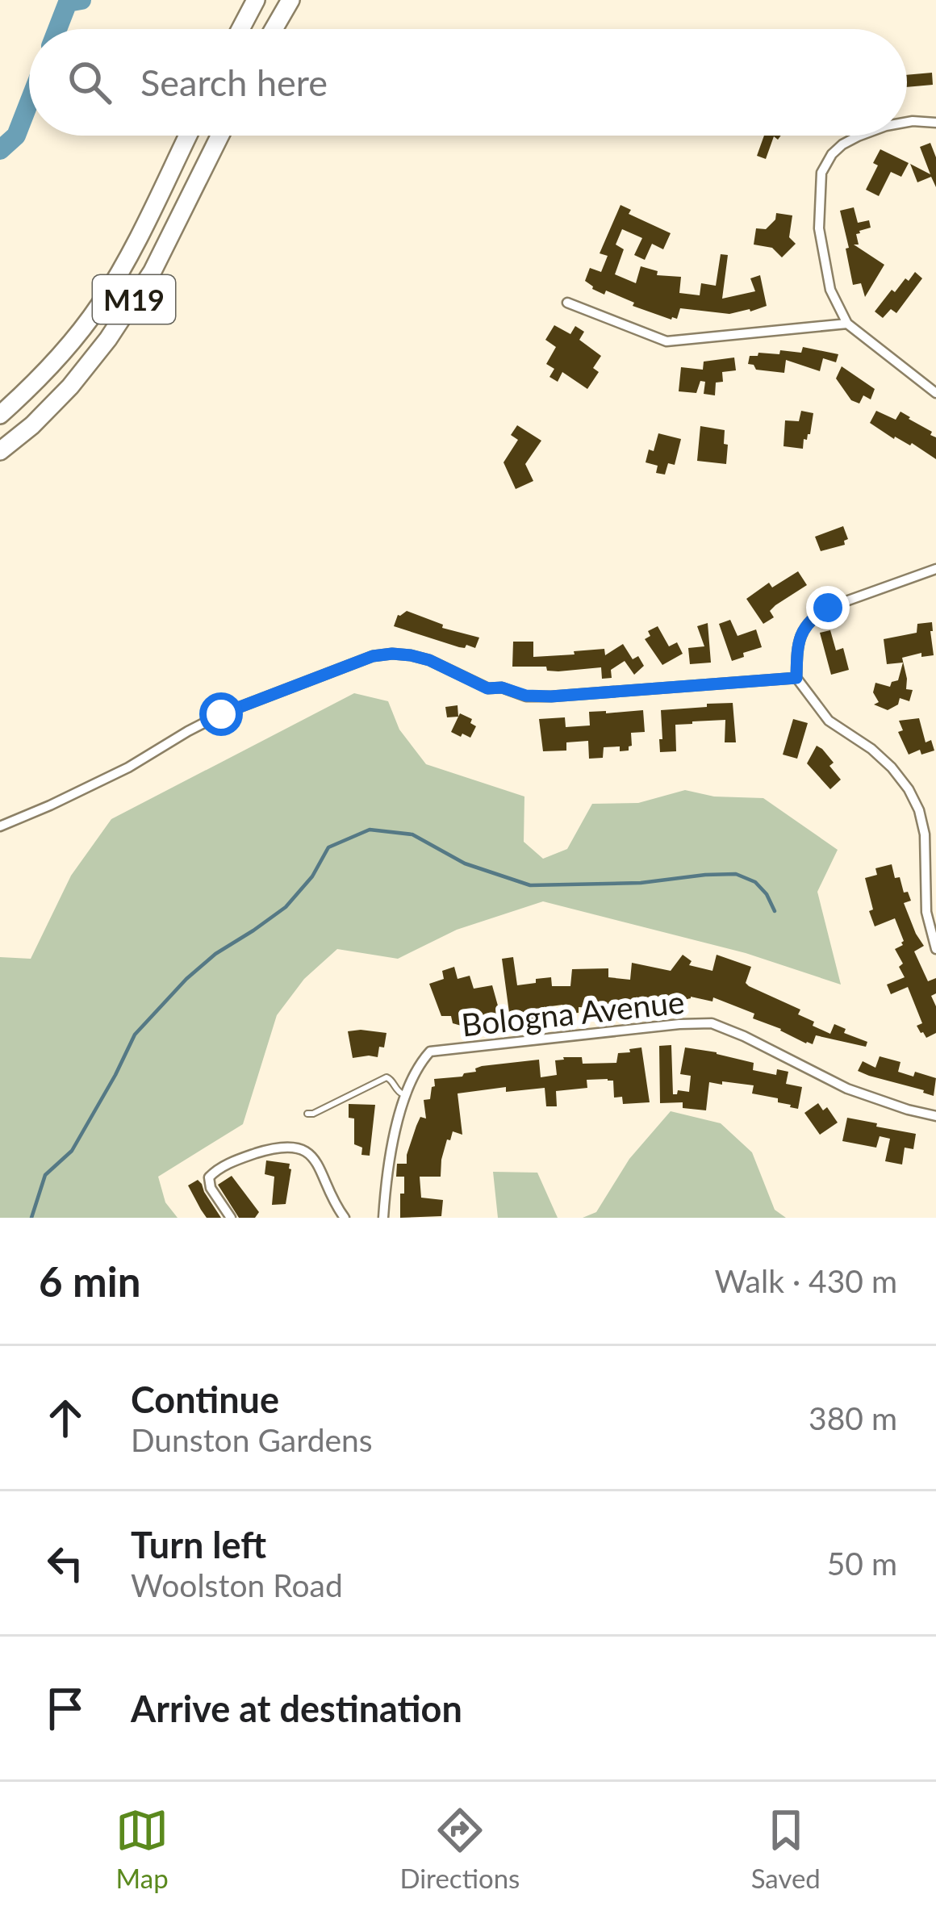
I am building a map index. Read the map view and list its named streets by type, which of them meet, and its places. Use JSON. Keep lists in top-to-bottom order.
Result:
{
  "streets": {
    "highway": ["M19"],
    "street": ["Bologna Avenue"]
  },
  "page": {
    "search": "Search here",
    "heading": ["6 min", "Walk · 430 m"],
    "list": [
      ["Continue", "Dunston Gardens", "380 m"],
      ["Turn left", "Woolston Road", "50 m"],
      "Arrive at destination"
    ],
    "nav": ["Map", "Directions", "Saved"]
  }
}
